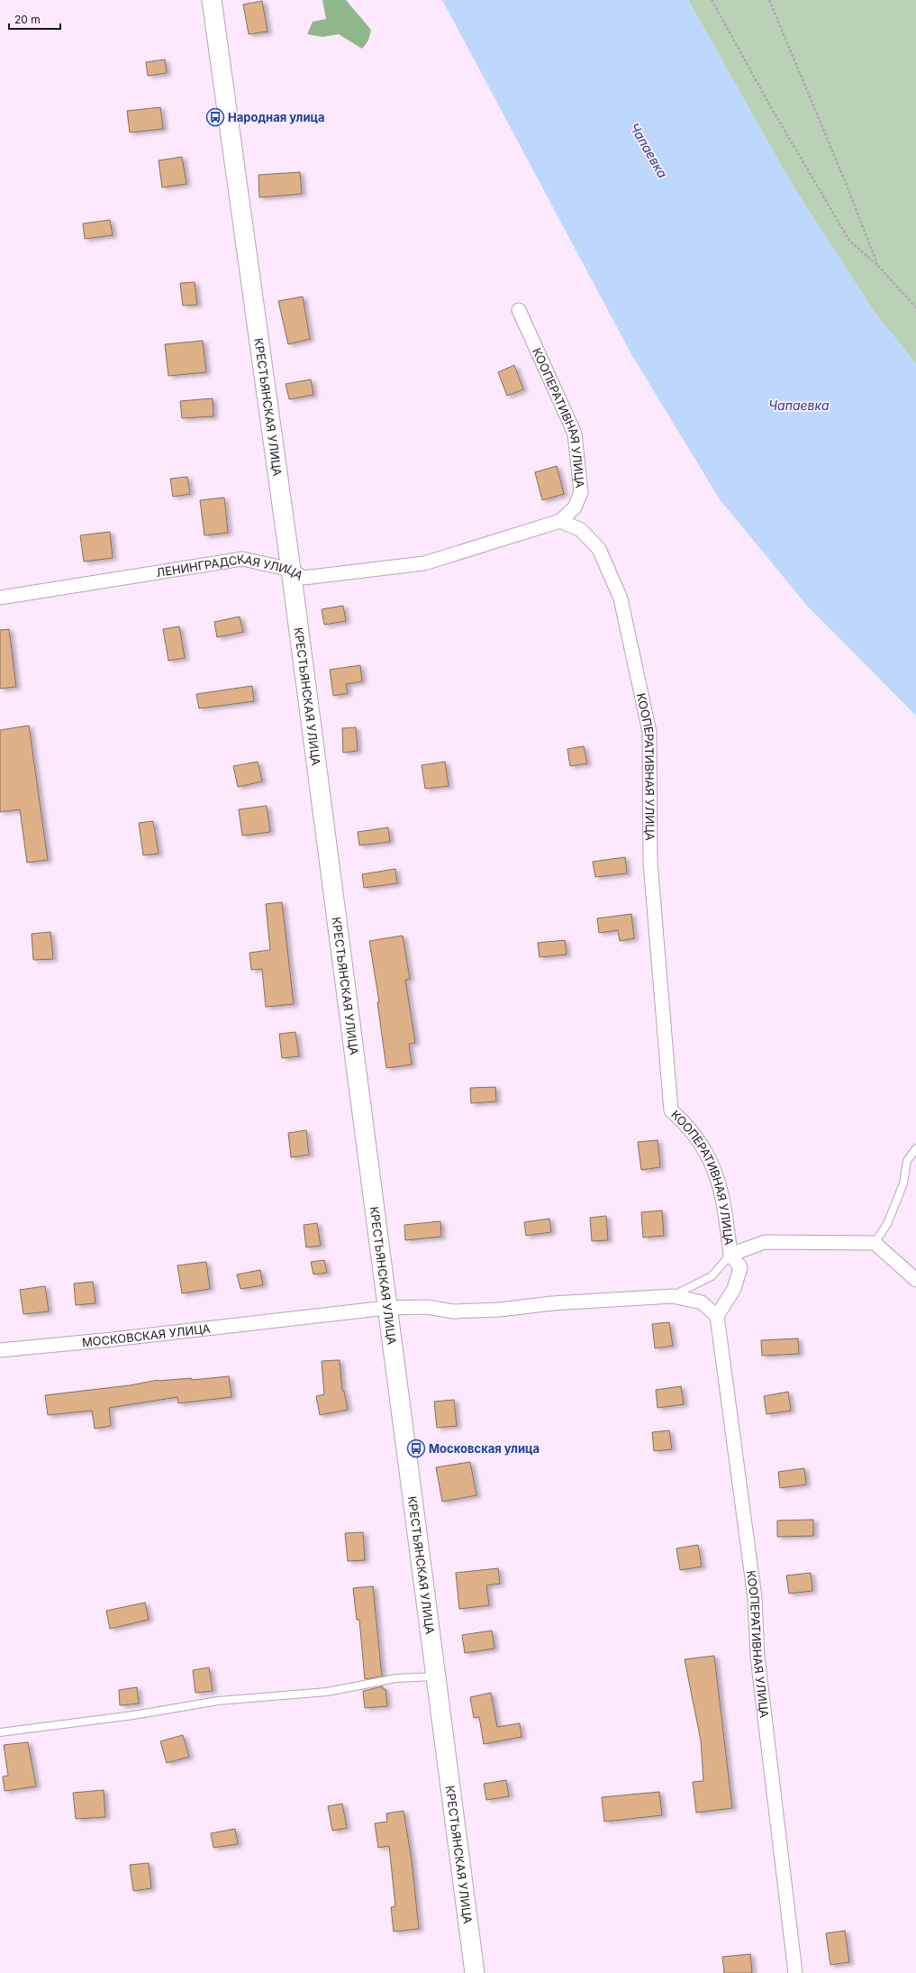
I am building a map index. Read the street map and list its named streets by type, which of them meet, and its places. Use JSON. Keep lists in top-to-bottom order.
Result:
{
  "streets": {
    "street": [
      "КРЕСТЬЯНСКАЯ УЛИЦА",
      "КООПЕРАТИВНАЯ УЛИЦА",
      "ЛЕНИНГРАДСКАЯ УЛИЦА",
      "МОСКОВСКАЯ УЛИЦА"
    ]
  },
  "crossings": [
    ["КРЕСТЬЯНСКАЯ УЛИЦА", "ЛЕНИНГРАДСКАЯ УЛИЦА"],
    ["КРЕСТЬЯНСКАЯ УЛИЦА", "МОСКОВСКАЯ УЛИЦА"],
    ["КООПЕРАТИВНАЯ УЛИЦА", "ЛЕНИНГРАДСКАЯ УЛИЦА"],
    ["КООПЕРАТИВНАЯ УЛИЦА", "МОСКОВСКАЯ УЛИЦА"]
  ],
  "water": ["Чапаевка"],
  "places": {
    "bus stop": ["Народная улица", "Московская улица"]
  },
  "scale_bar": "20 m"
}
